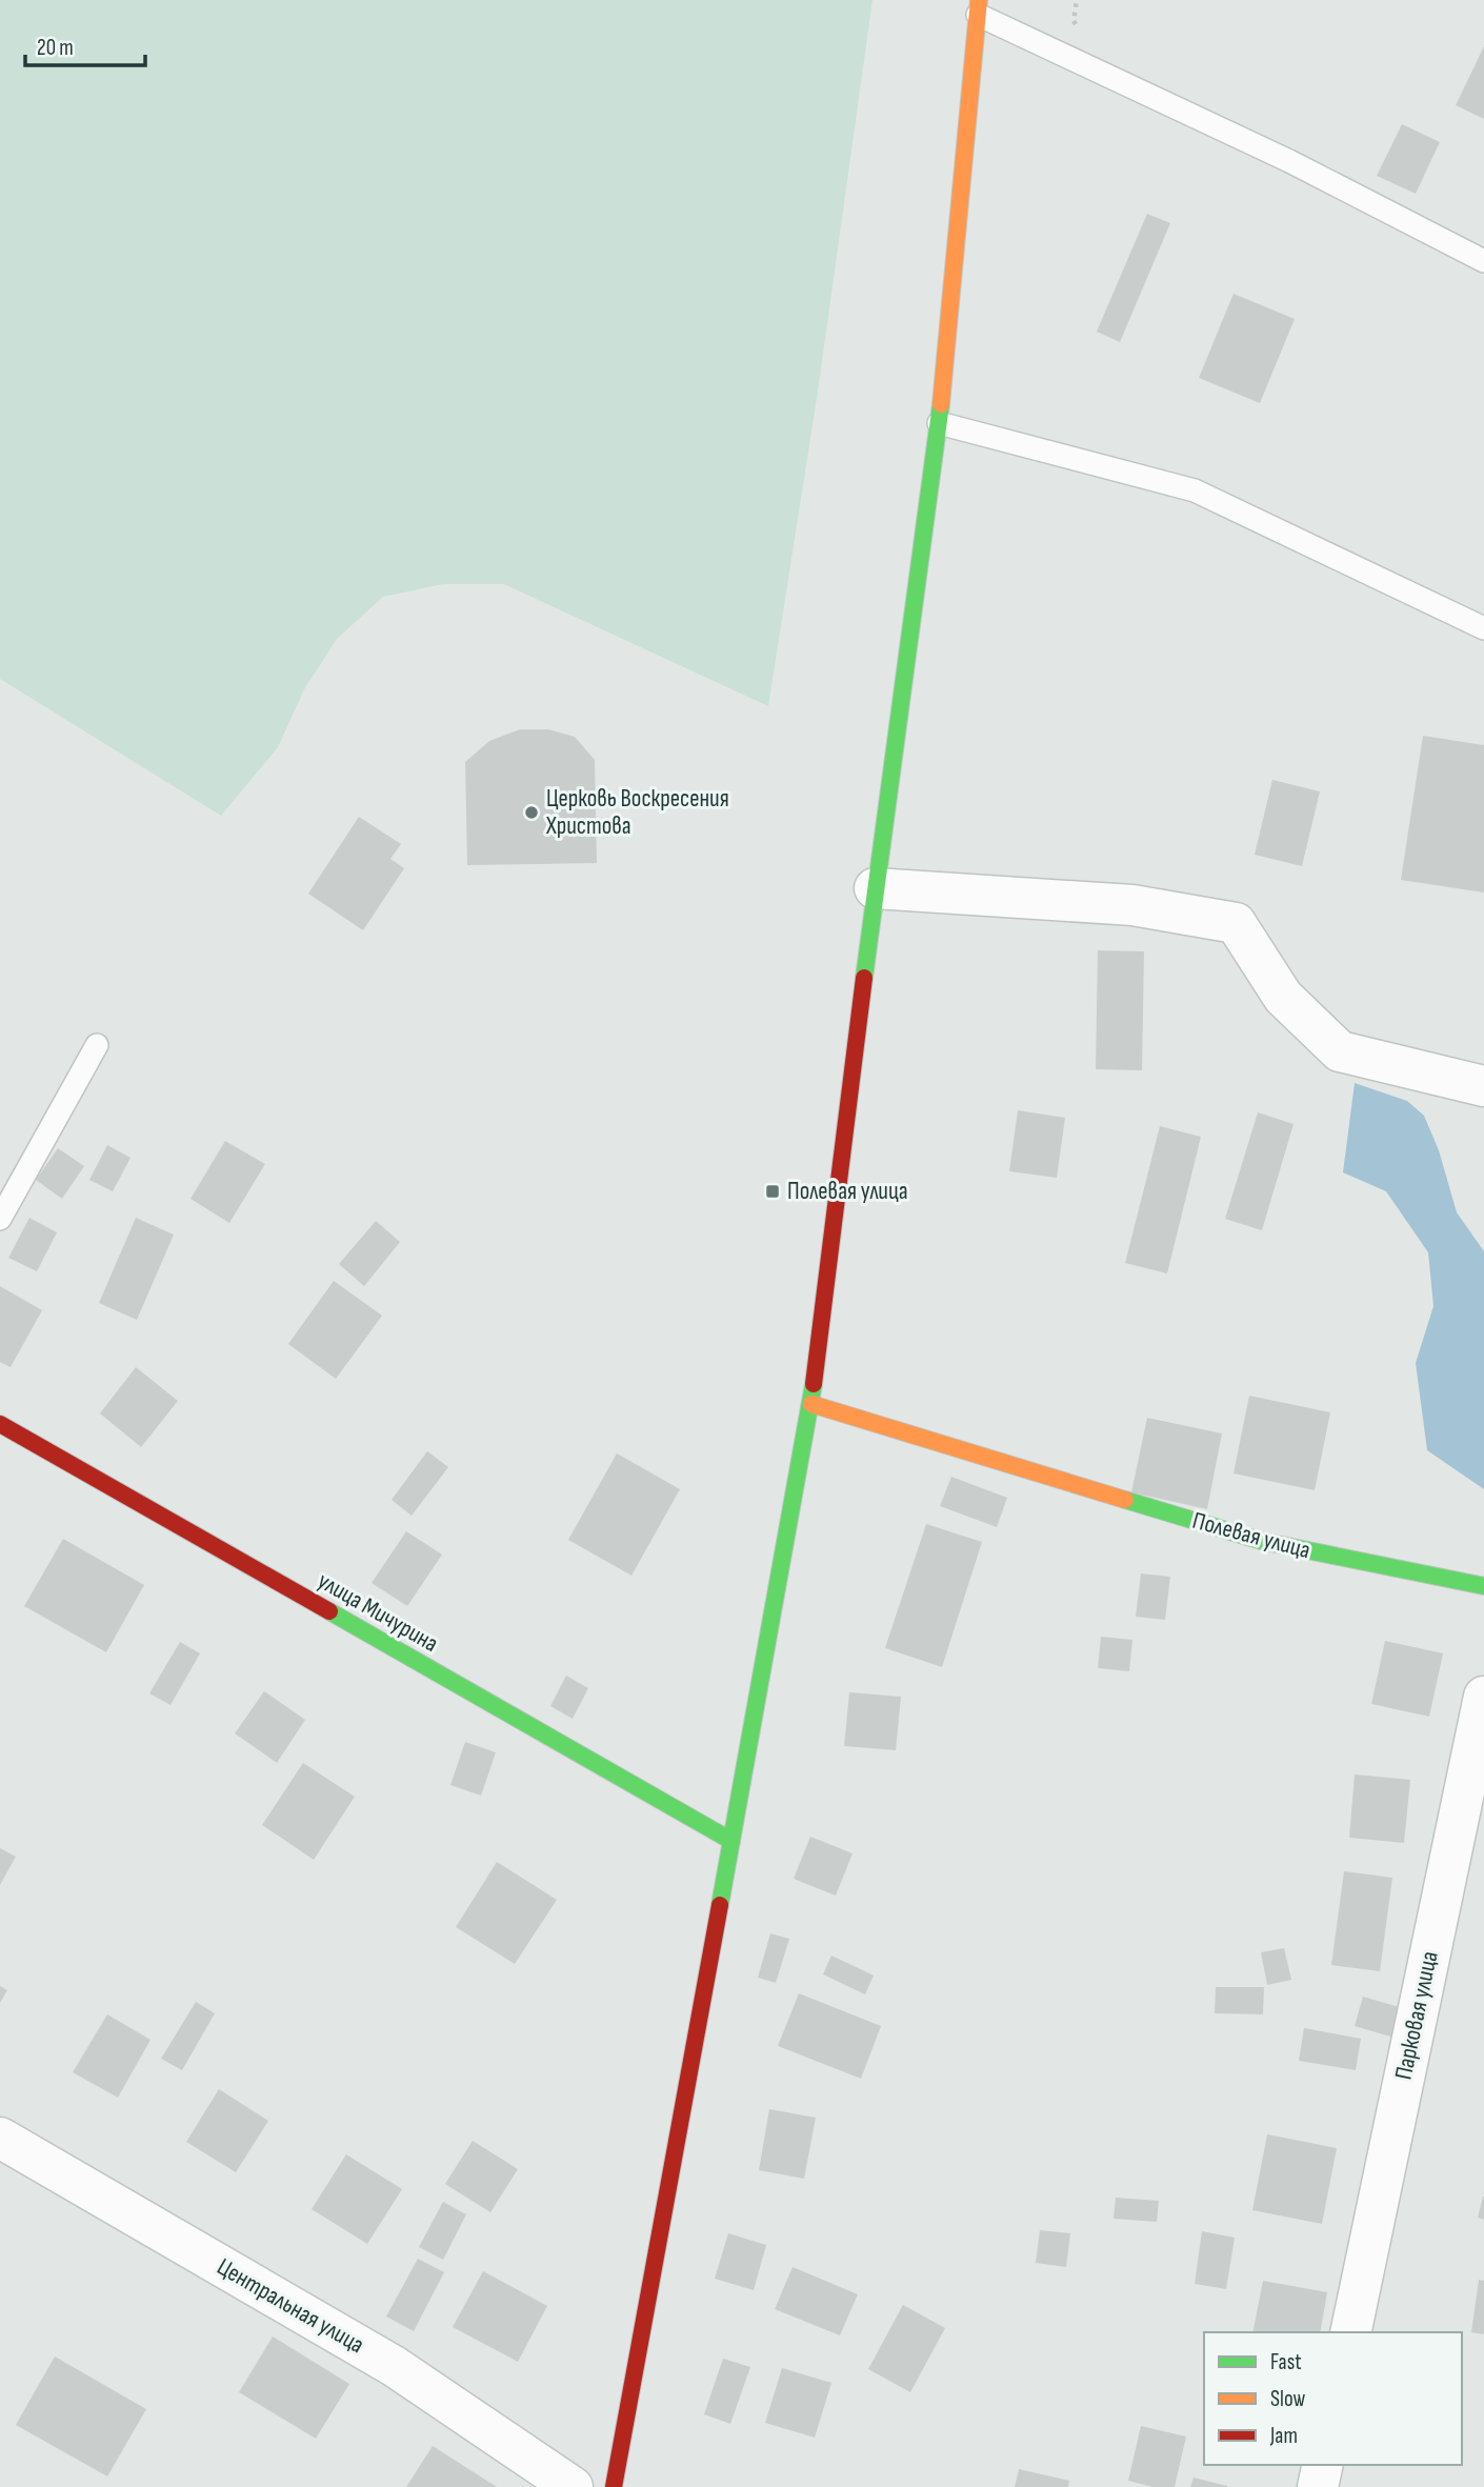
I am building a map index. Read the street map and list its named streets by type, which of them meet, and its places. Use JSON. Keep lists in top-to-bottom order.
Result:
{
  "streets": {
    "street": [
      "Полевая улица",
      "улица Мичурина",
      "Парковая улица",
      "Центральная улица"
    ]
  },
  "places": {
    "other": ["Церковь Воскресения Христова"],
    "transit": ["Полевая улица"]
  },
  "legend": ["Fast", "Slow", "Jam"],
  "scale_bar": "20 m"
}
